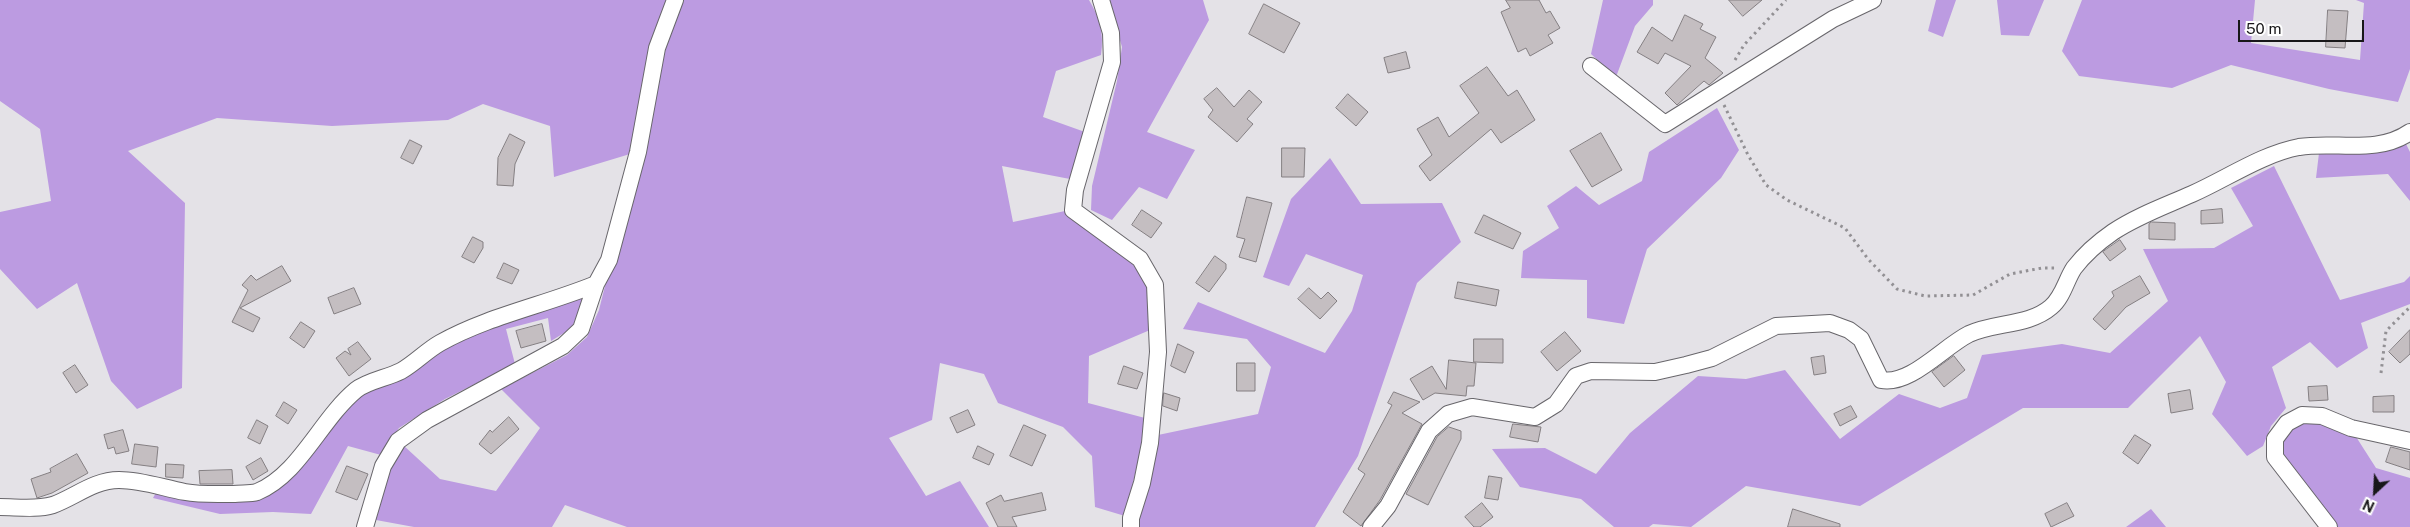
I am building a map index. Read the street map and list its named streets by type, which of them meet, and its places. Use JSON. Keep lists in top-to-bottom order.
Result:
{
  "scale_bar": "50 m",
  "north": "bottom left"
}
